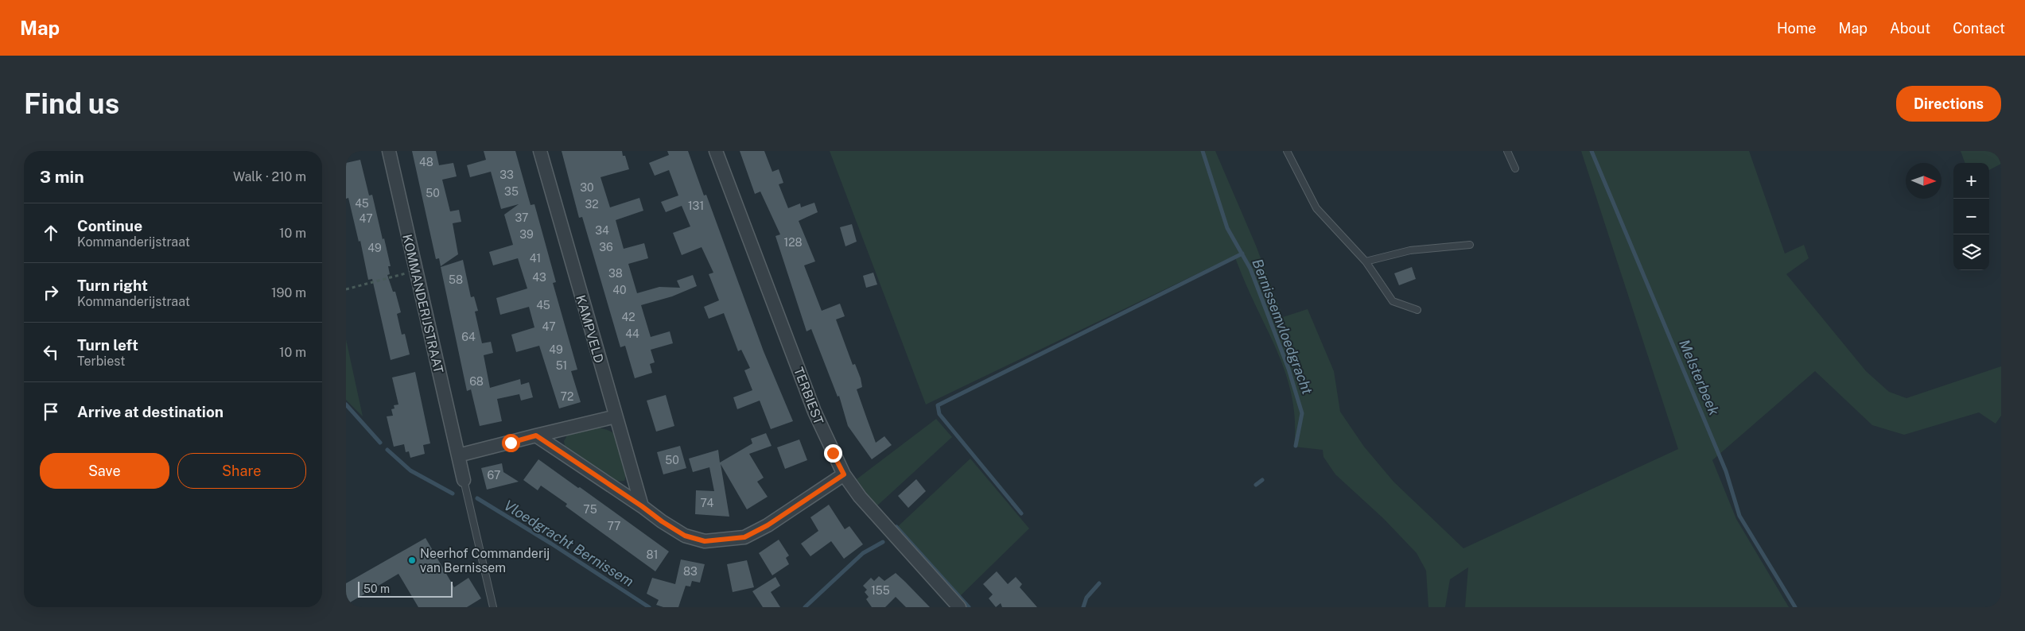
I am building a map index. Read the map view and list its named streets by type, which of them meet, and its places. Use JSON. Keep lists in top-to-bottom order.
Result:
{
  "streets": {
    "street": ["KOMMANDERIJSTRAAT", "KAMPVELD", "TERBIEST"]
  },
  "water": ["Bernissemvloedgracht", "Melsterbeek", "Vloedgracht Bernissem"],
  "places": ["Neerhof Commanderij van Bernissem"],
  "house_numbers": [
    "48",
    "33",
    "30",
    "35",
    "50",
    "45",
    "32",
    "131",
    "37",
    "47",
    "34",
    "39",
    "128",
    "36",
    "49",
    "41",
    "38",
    "43",
    "58",
    "40",
    "45",
    "42",
    "47",
    "44",
    "64",
    "49",
    "51",
    "68",
    "72",
    "50",
    "67",
    "74",
    "75",
    "77",
    "81",
    "83",
    "155"
  ],
  "scale_bar": "50 m",
  "north": "right",
  "page": {
    "header": "Map",
    "nav": [
      "Home",
      "Map",
      "About",
      "Contact"
    ],
    "buttons": [
      "Directions",
      ["Save", "Share"]
    ],
    "title": "Find us",
    "heading": ["3 min", "Walk · 210 m"],
    "map_buttons": ["+", "−"],
    "list": [
      ["Continue", "Kommanderijstraat", "10 m"],
      ["Turn right", "Kommanderijstraat", "190 m"],
      ["Turn left", "Terbiest", "10 m"],
      "Arrive at destination"
    ],
    "scale": "50 m"
  }
}
